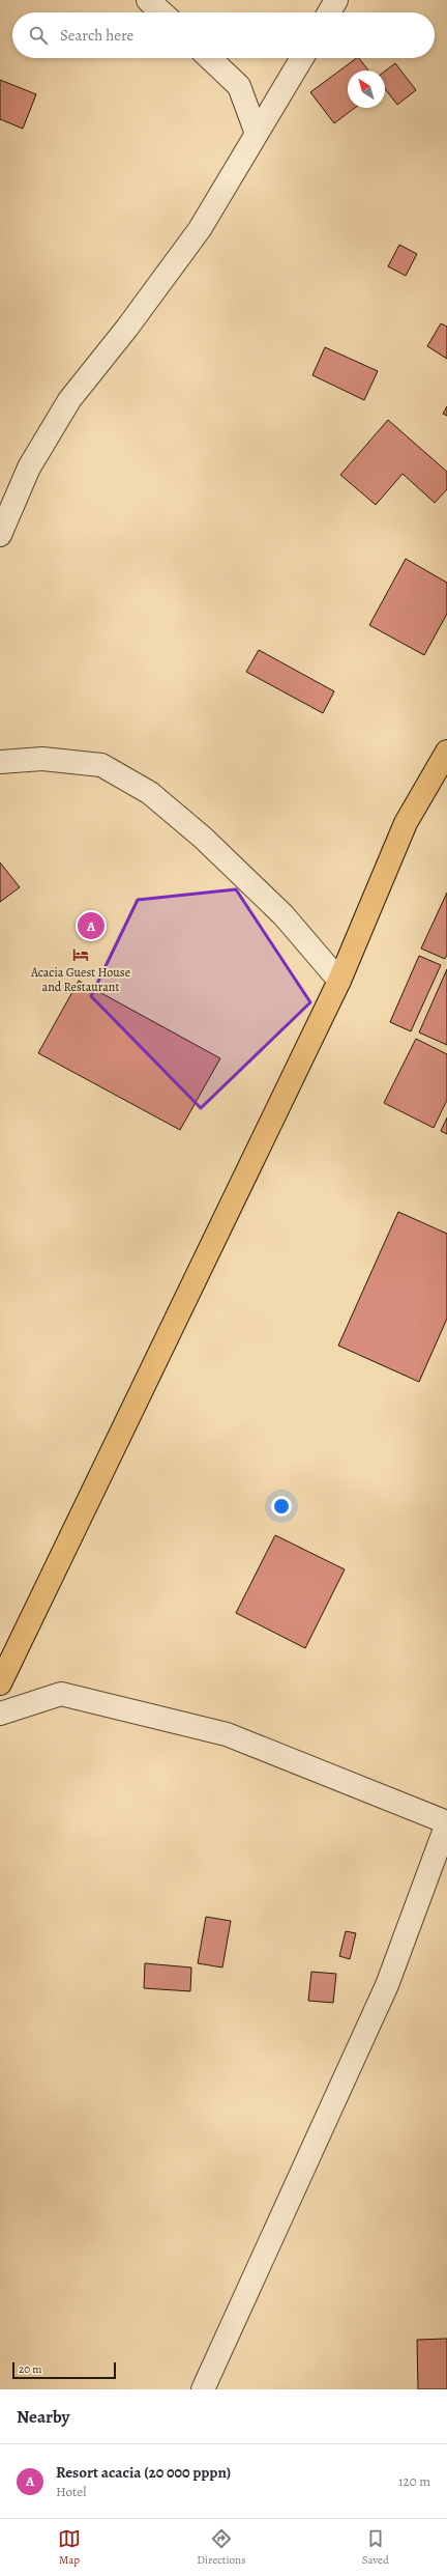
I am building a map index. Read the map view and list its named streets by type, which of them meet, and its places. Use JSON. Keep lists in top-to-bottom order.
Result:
{
  "places": {
    "hotel": ["Acacia Guest House and Restaurant"]
  },
  "scale_bar": "20 m",
  "north": "top left",
  "page": {
    "search": "Search here",
    "pins": "A",
    "scale": "20 m",
    "heading": "Nearby",
    "list": [
      {
        "mark": "A",
        "name": "Resort acacia (20 000 pppn)",
        "note": "Hotel",
        "value": "120 m"
      }
    ],
    "nav": ["Map", "Directions", "Saved"]
  }
}
